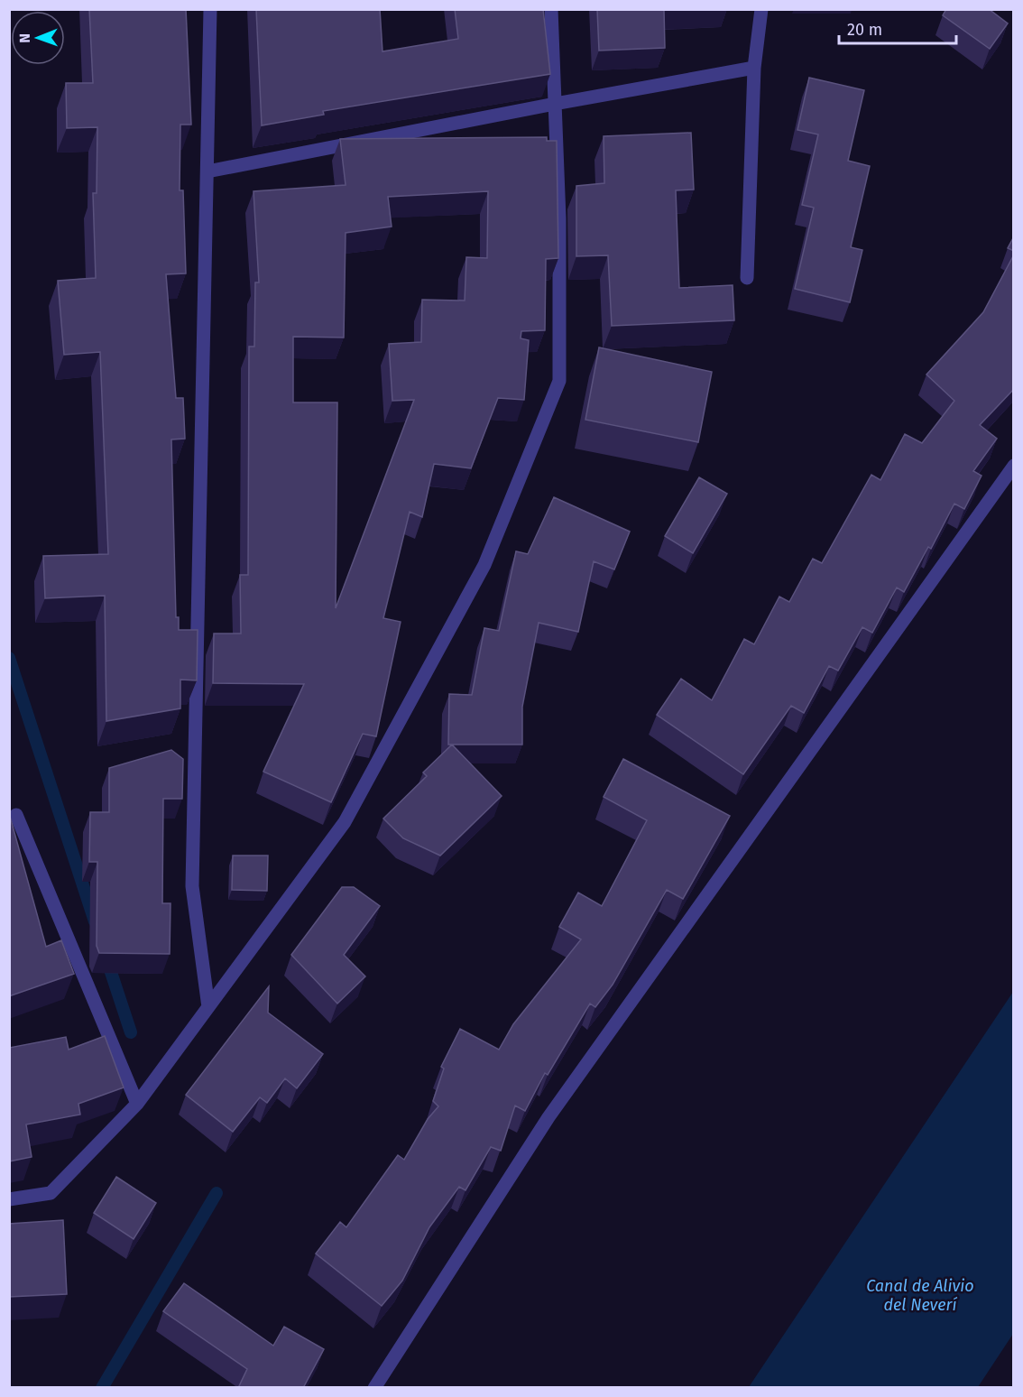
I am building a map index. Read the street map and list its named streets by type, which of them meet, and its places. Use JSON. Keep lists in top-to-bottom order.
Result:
{
  "water": ["Canal de Alivio del Neverí"],
  "scale_bar": "20 m",
  "north": "left"
}
